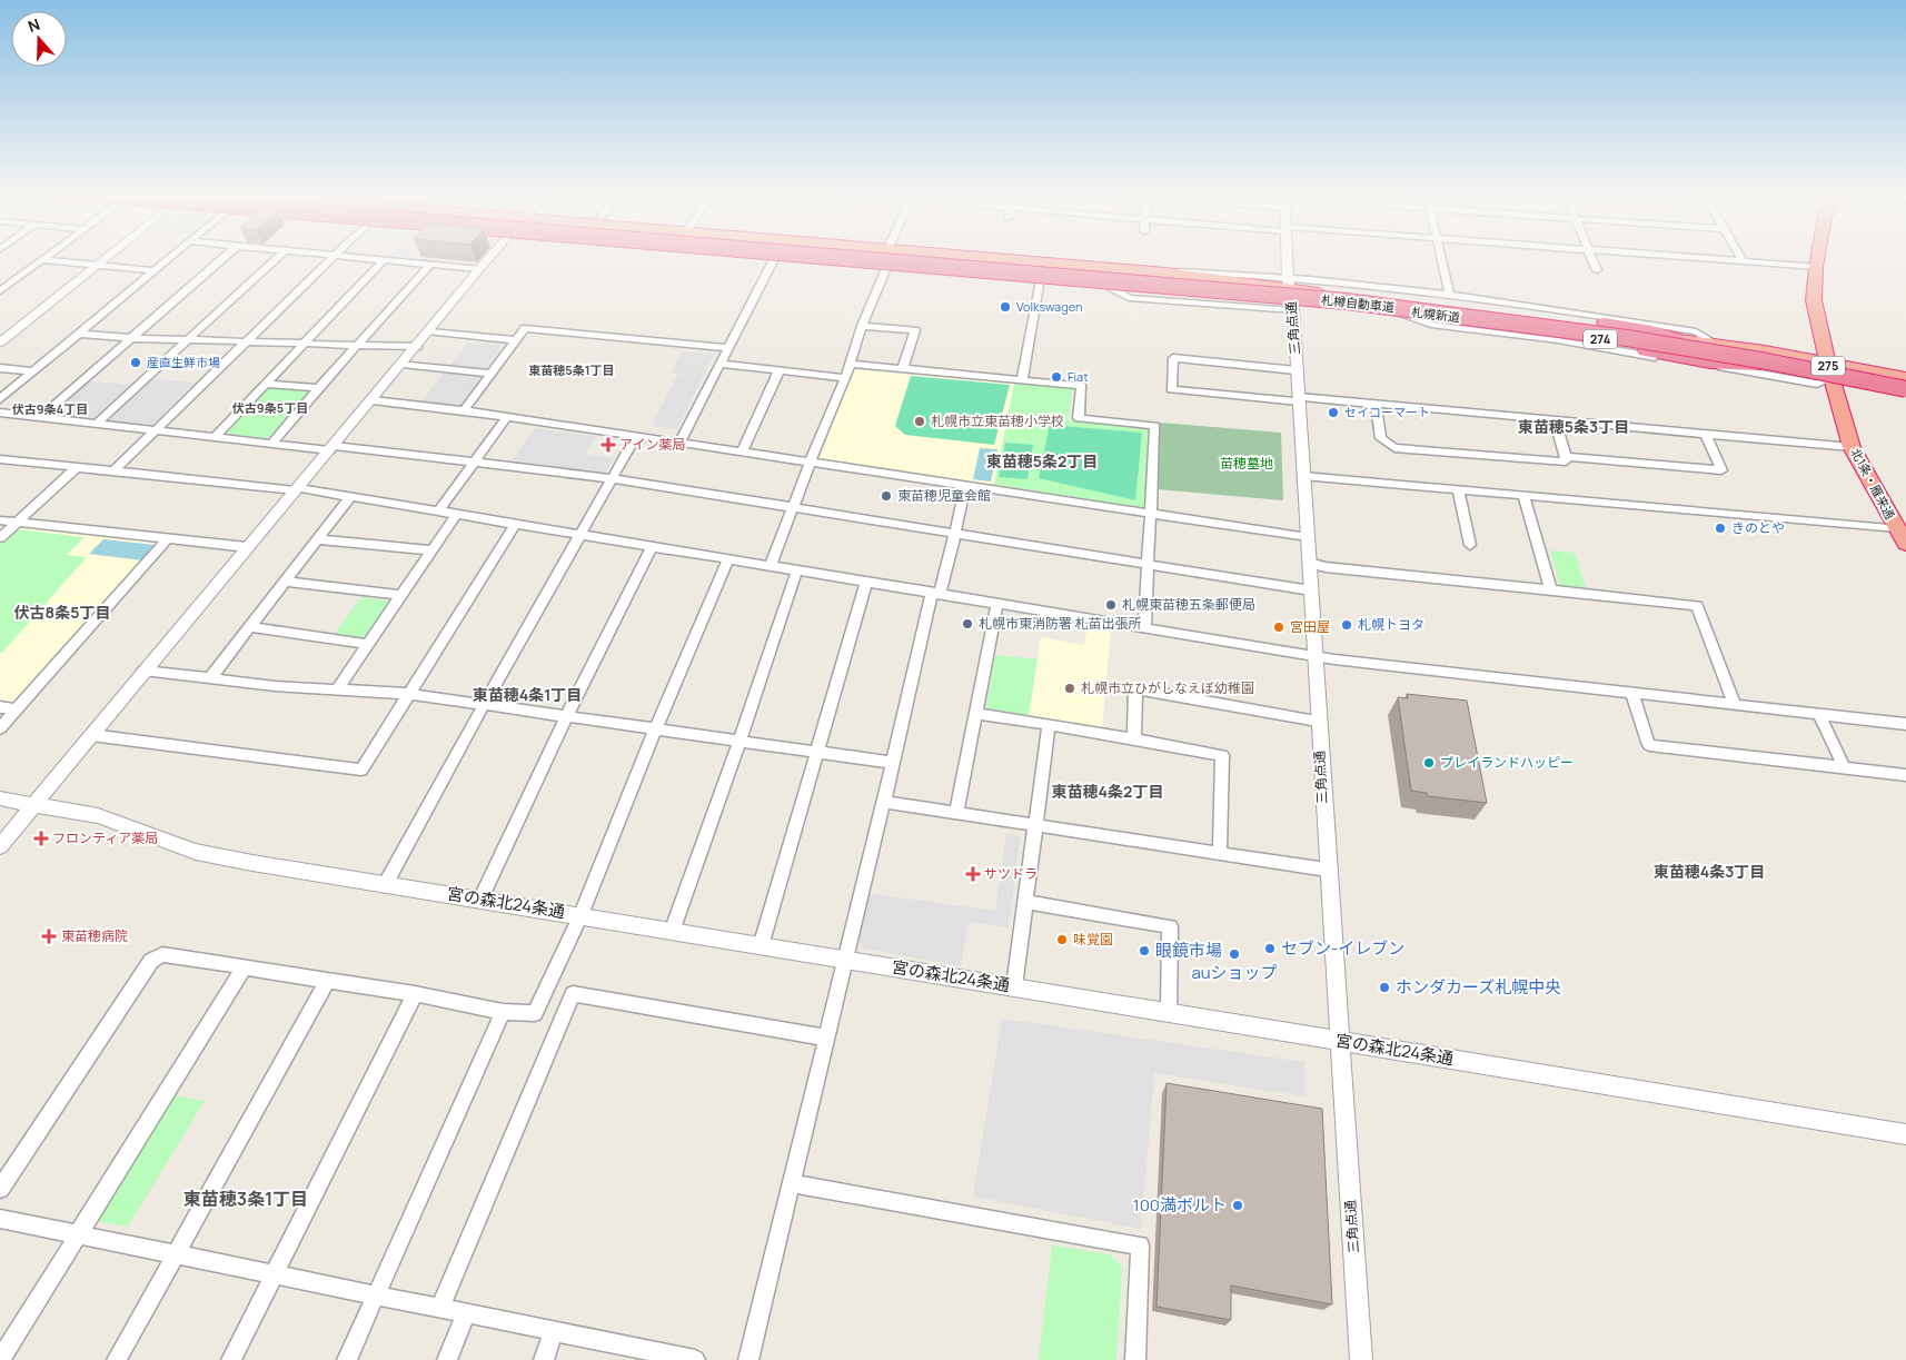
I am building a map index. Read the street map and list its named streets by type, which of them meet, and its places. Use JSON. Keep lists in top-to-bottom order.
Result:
{
  "streets": {
    "highway": [
      "札樽自動車道",
      "札幌新道",
      "274",
      "275",
      "北1条・雁来通"
    ],
    "street": ["三角点通", "宮の森北24条通"]
  },
  "crossings": [
    ["札樽自動車道", "札幌新道"],
    ["札幌新道", "三角点通"],
    ["札幌新道", "北1条・雁来通"],
    ["三角点通", "宮の森北24条通"]
  ],
  "districts": [
    "東苗穂5条1丁目",
    "伏古9条5丁目",
    "伏古9条4丁目",
    "東苗穂5条3丁目",
    "東苗穂5条2丁目",
    "伏古8条5丁目",
    "東苗穂4条1丁目",
    "東苗穂4条2丁目",
    "東苗穂4条3丁目",
    "東苗穂3条1丁目"
  ],
  "parks": ["苗穂墓地"],
  "places": {
    "other": [
      "Volkswagen",
      "産直生鮮市場",
      "Fiat",
      "セイコーマート",
      "札幌市立東苗穂小学校",
      "東苗穂児童会館",
      "きのとや",
      "札幌東苗穂五条郵便局",
      "札幌市東消防署 札苗出張所",
      "札幌トヨタ",
      "宮田屋",
      "札幌市立ひがしなえぼ幼稚園",
      "プレイランドハッピー",
      "味覚園",
      "セブン-イレブン",
      "眼鏡市場",
      "auショップ",
      "ホンダカーズ札幌中央",
      "100満ボルト"
    ],
    "health": [
      "アイン薬局",
      "フロンティア薬局",
      "サツドラ",
      "東苗穂病院"
    ]
  },
  "north": "top"
}
